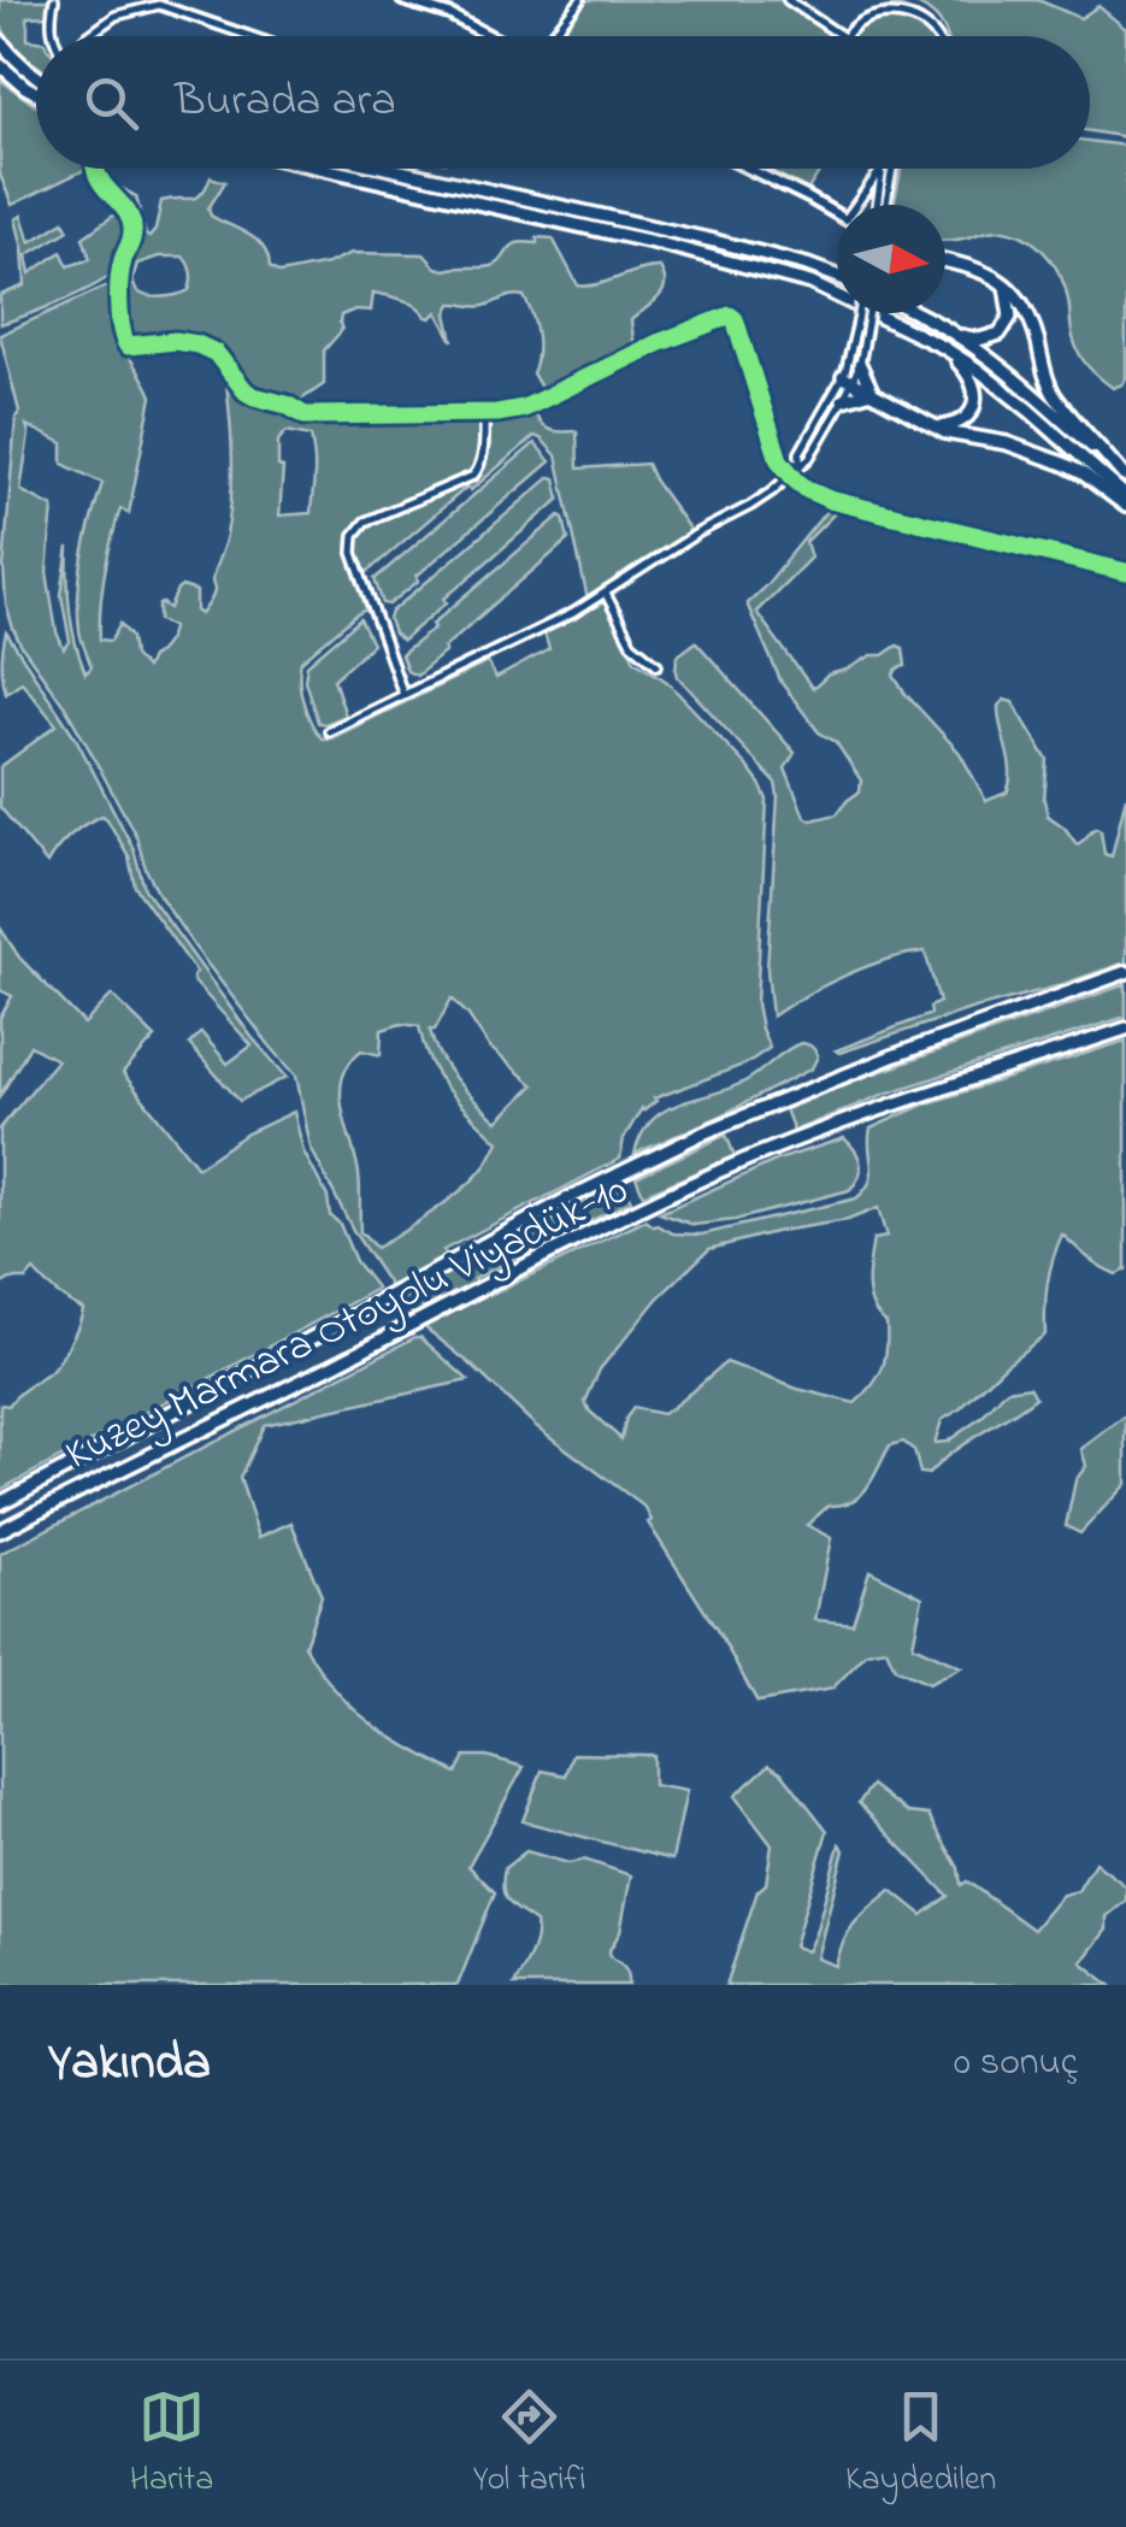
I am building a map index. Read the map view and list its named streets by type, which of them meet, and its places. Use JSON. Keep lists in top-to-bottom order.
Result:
{
  "streets": {
    "highway": ["Kuzey Marmara Otoyolu Viyadük-10"]
  },
  "north": "right",
  "page": {
    "search": "Burada ara",
    "heading": ["Yakında", "0 sonuç"],
    "nav": ["Harita", "Yol tarifi", "Kaydedilen"]
  }
}
